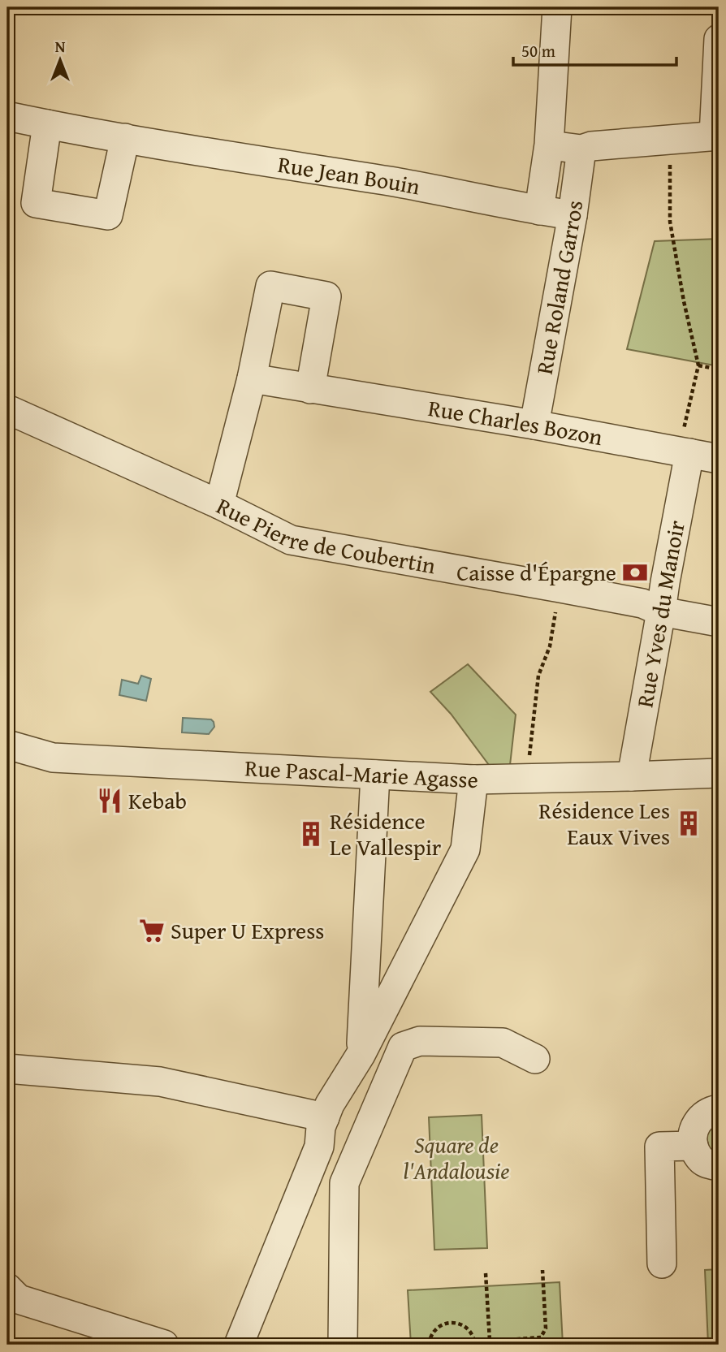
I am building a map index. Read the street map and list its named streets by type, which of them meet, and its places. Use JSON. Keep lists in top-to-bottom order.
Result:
{
  "streets": {
    "street": [
      "Rue Jean Bouin",
      "Rue Roland Garros",
      "Rue Charles Bozon",
      "Rue Pierre de Coubertin",
      "Rue Yves du Manoir",
      "Rue Pascal-Marie Agasse"
    ]
  },
  "crossings": [
    ["Rue Jean Bouin", "Rue Roland Garros"],
    ["Rue Roland Garros", "Rue Charles Bozon"],
    ["Rue Charles Bozon", "Rue Yves du Manoir"],
    ["Rue Pierre de Coubertin", "Rue Yves du Manoir"],
    ["Rue Yves du Manoir", "Rue Pascal-Marie Agasse"]
  ],
  "parks": ["Square de l'Andalousie"],
  "places": {
    "bank": ["Caisse d'Épargne"],
    "restaurant": ["Kebab"],
    "building": ["Résidence Les Eaux Vives", "Résidence Le Vallespir"],
    "supermarket": ["Super U Express"]
  },
  "scale_bar": "50 m",
  "north": "top"
}
